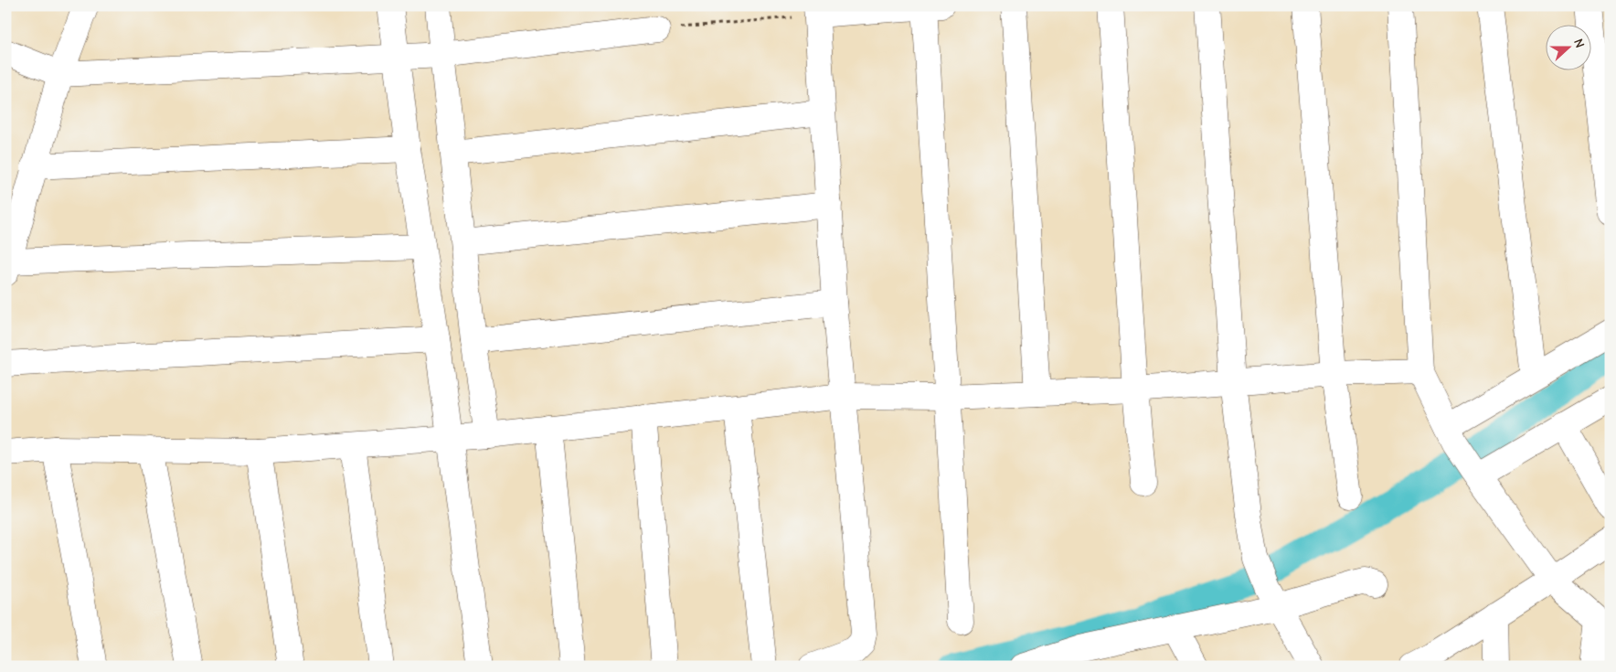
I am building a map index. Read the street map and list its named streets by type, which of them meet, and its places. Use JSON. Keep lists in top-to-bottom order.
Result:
{
  "north": "right"
}
